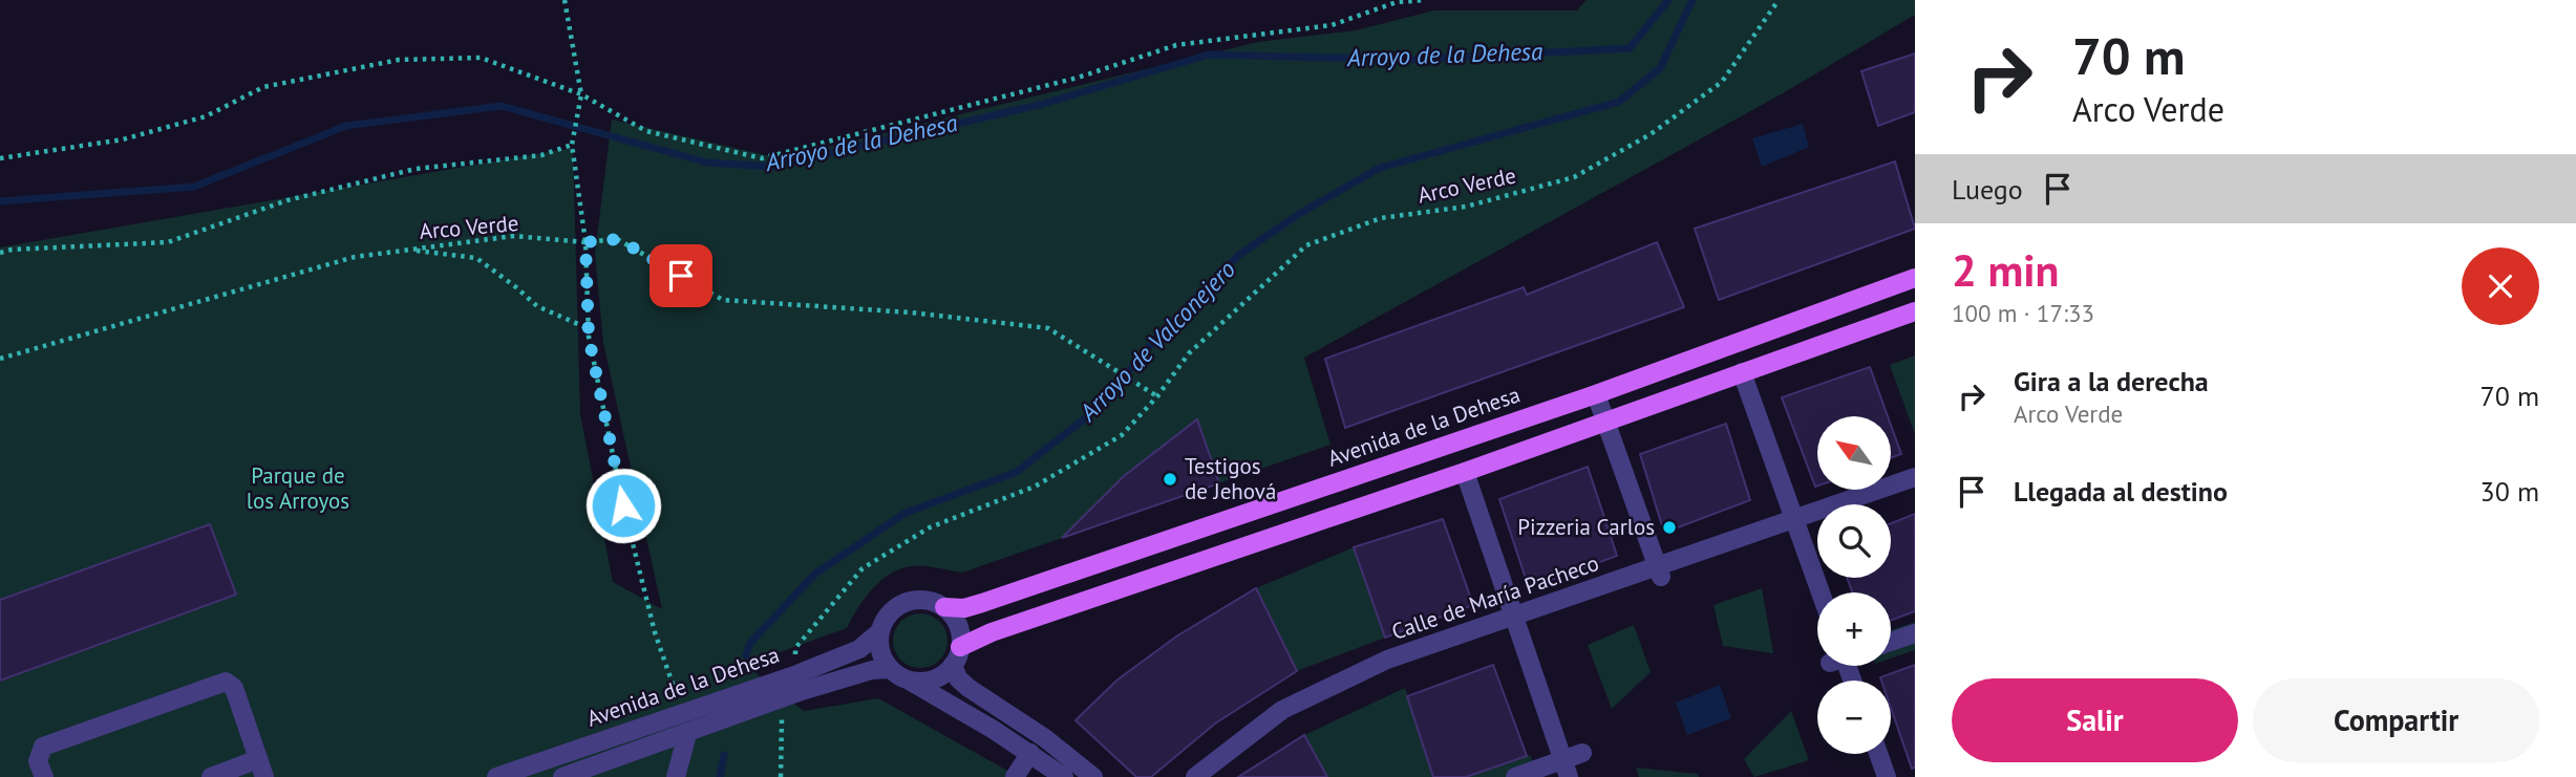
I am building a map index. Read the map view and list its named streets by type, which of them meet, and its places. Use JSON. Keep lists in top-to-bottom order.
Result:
{
  "streets": {
    "main road": ["Avenida de la Dehesa"],
    "street": ["Calle de María Pacheco"],
    "path": ["Arco Verde"]
  },
  "crossings": [
    ["Arco Verde", "Avenida de la Dehesa"]
  ],
  "water": ["Arroyo de la Dehesa", "Arroyo de Valconejero"],
  "parks": ["Parque de los Arroyos"],
  "places": ["Testigos de Jehová", "Pizzeria Carlos"],
  "north": "top left",
  "page": {
    "turn": ["70 m", "Arco Verde"],
    "then": "Luego",
    "heading": ["2 min", "100 m · 17:33"],
    "list": [
      {
        "name": "Gira a la derecha",
        "note": "Arco Verde",
        "value": "70 m"
      },
      {
        "name": "Llegada al destino",
        "value": "30 m"
      }
    ],
    "map_buttons": ["+", "−"],
    "buttons": ["Salir", "Compartir"]
  }
}
